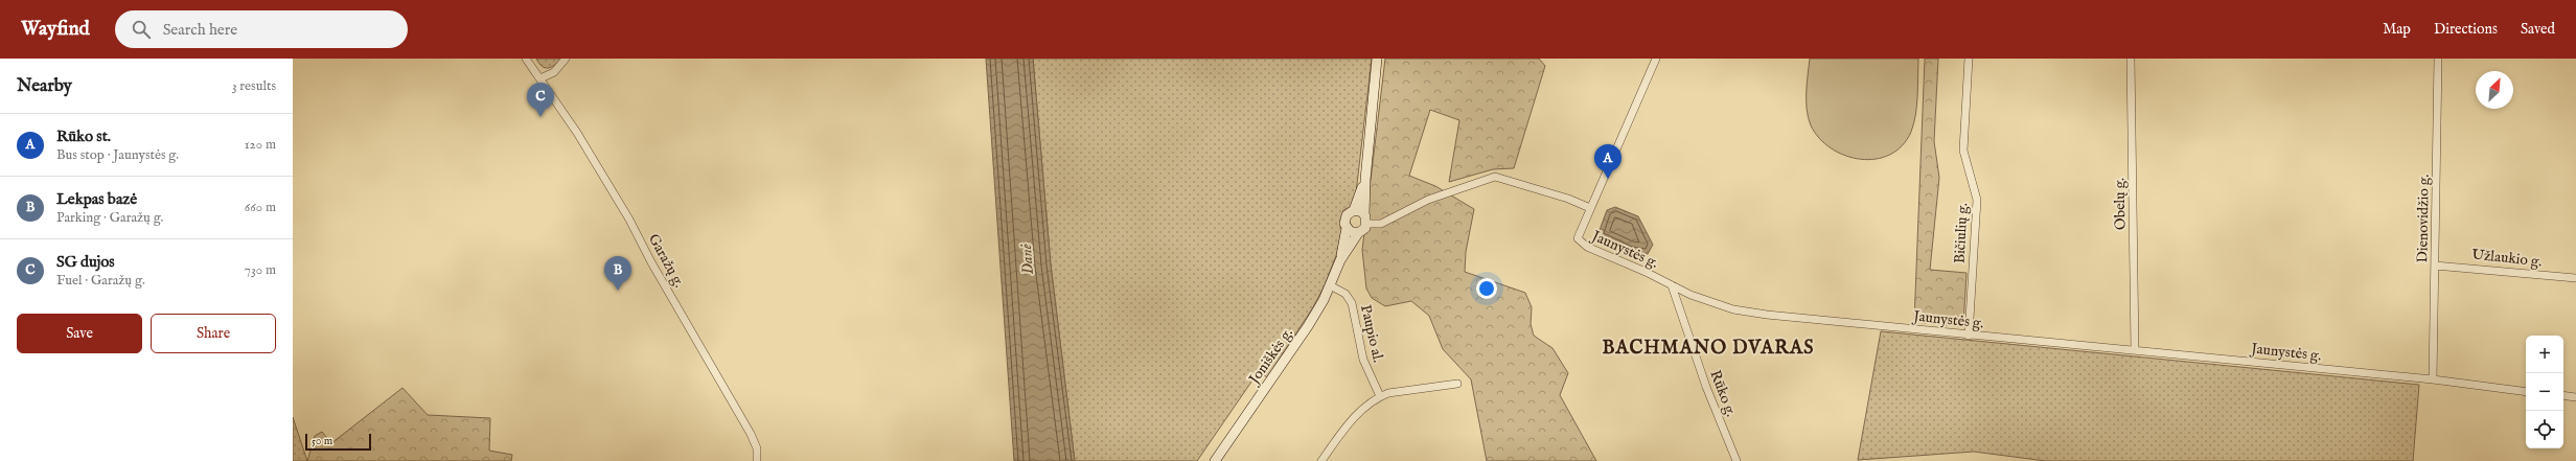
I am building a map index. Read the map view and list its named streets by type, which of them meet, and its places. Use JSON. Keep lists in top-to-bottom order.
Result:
{
  "streets": {
    "main road": ["Joniškės g."],
    "street": [
      "Obelų g.",
      "Dienovidžio g.",
      "Bičiulių g.",
      "Jaunystės g.",
      "Užlaukio g.",
      "Garažų g.",
      "Paupio al.",
      "Rūko g."
    ]
  },
  "crossings": [
    ["Obelų g.", "Jaunystės g."],
    ["Dienovidžio g.", "Jaunystės g."],
    ["Dienovidžio g.", "Užlaukio g."],
    ["Bičiulių g.", "Jaunystės g."],
    ["Jaunystės g.", "Rūko g."],
    ["Paupio al.", "Joniškės g."]
  ],
  "districts": ["BACHMANO DVARAS"],
  "water": ["Danė"],
  "scale_bar": "50 m",
  "north": "top right",
  "page": {
    "header": "Wayfind",
    "search": "Search here",
    "nav": ["Map", "Directions", "Saved"],
    "heading": ["Nearby", "3 results"],
    "pins": ["C", "A", "B"],
    "list": [
      {
        "mark": "A",
        "name": "Rūko st.",
        "note": "Bus stop · Jaunystės g.",
        "value": "120 m"
      },
      {
        "mark": "B",
        "name": "Lekpas bazė",
        "note": "Parking · Garažų g.",
        "value": "660 m"
      },
      {
        "mark": "C",
        "name": "SG dujos",
        "note": "Fuel · Garažų g.",
        "value": "730 m"
      }
    ],
    "buttons": ["Save", "Share"],
    "map_buttons": ["+", "−"],
    "scale": "50 m"
  }
}
